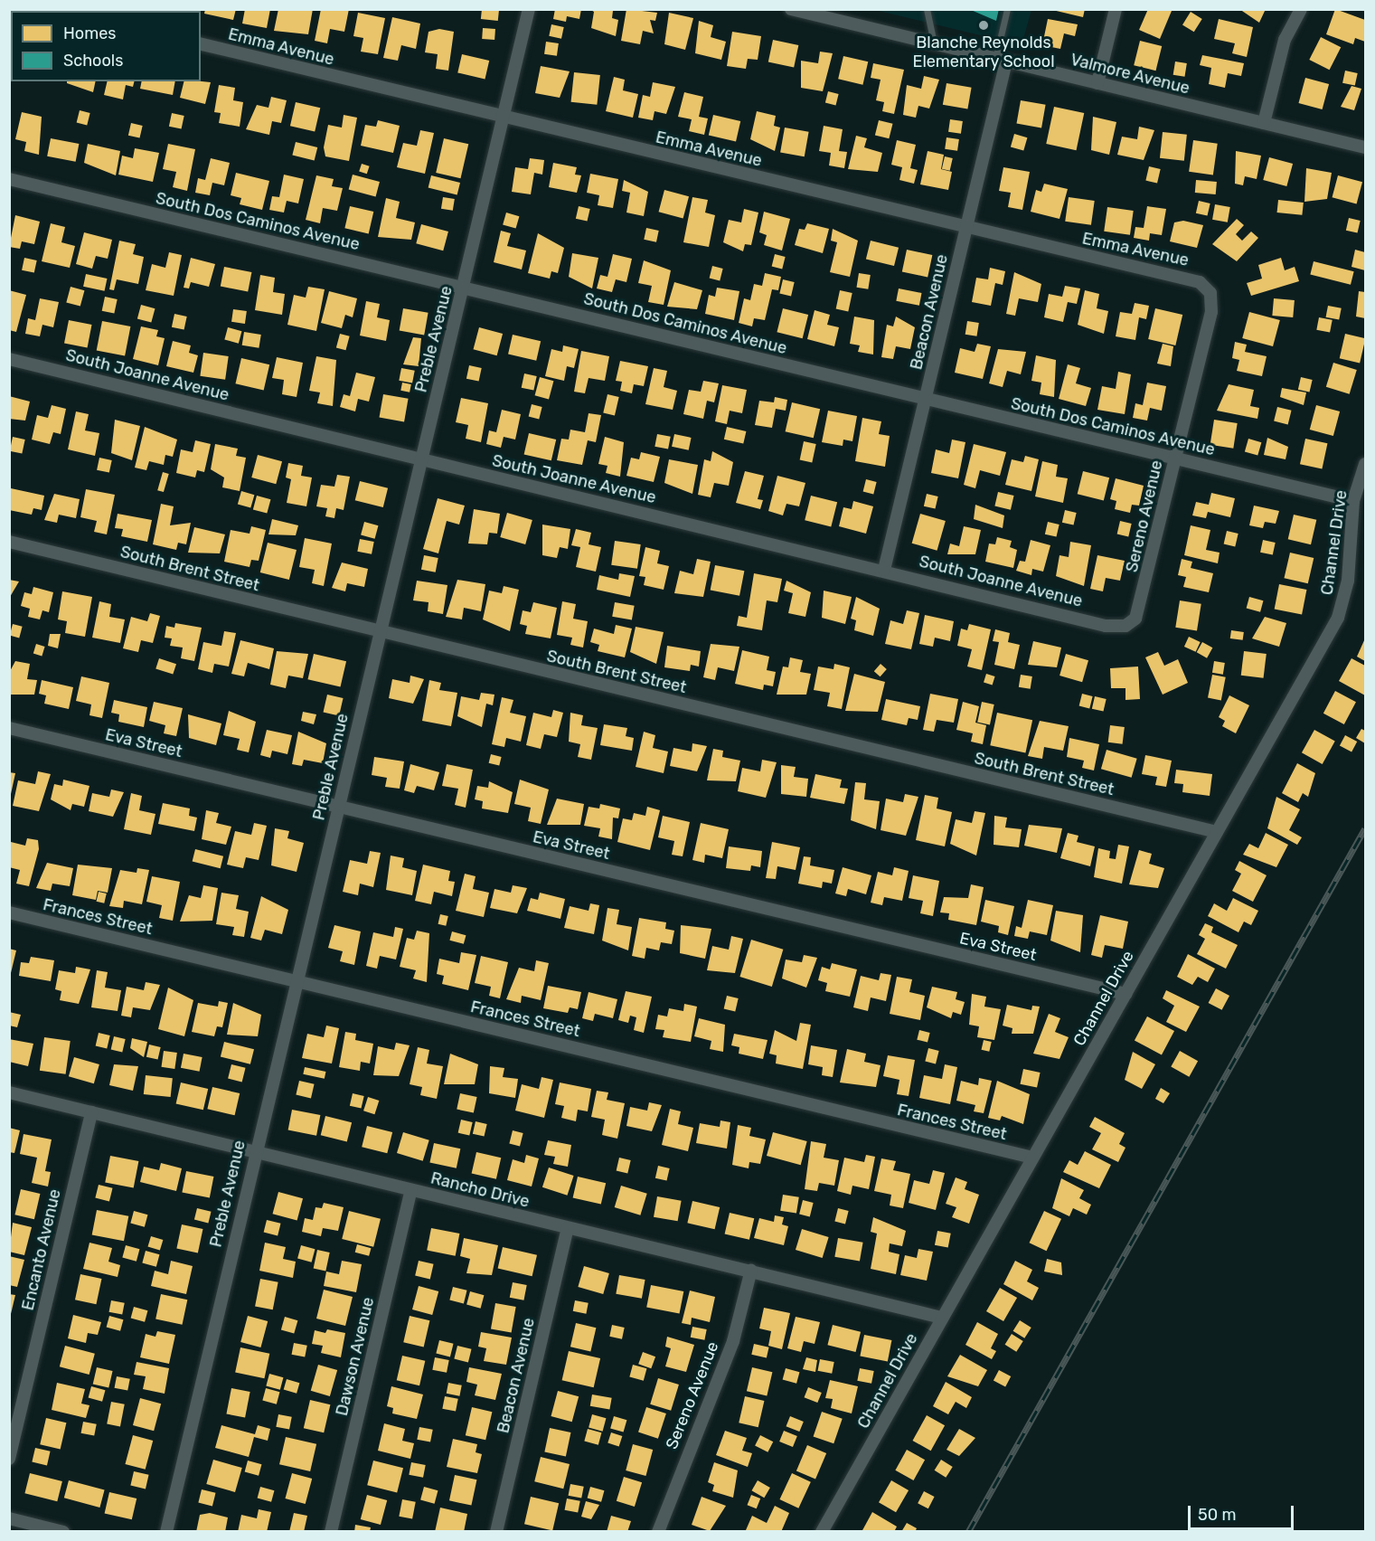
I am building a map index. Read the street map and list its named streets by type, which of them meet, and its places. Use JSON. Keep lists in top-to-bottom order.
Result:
{
  "streets": {
    "street": [
      "Emma Avenue",
      "Valmore Avenue",
      "South Dos Caminos Avenue",
      "Beacon Avenue",
      "Preble Avenue",
      "South Joanne Avenue",
      "Sereno Avenue",
      "Channel Drive",
      "South Brent Street",
      "Eva Street",
      "Frances Street",
      "Rancho Drive",
      "Encanto Avenue",
      "Dawson Avenue"
    ]
  },
  "crossings": [
    ["Emma Avenue", "Beacon Avenue"],
    ["Emma Avenue", "Preble Avenue"],
    ["Emma Avenue", "Sereno Avenue"],
    ["Valmore Avenue", "Beacon Avenue"],
    ["South Dos Caminos Avenue", "Beacon Avenue"],
    ["South Dos Caminos Avenue", "Preble Avenue"],
    ["South Dos Caminos Avenue", "Sereno Avenue"],
    ["South Dos Caminos Avenue", "Channel Drive"],
    ["Beacon Avenue", "South Joanne Avenue"],
    ["Beacon Avenue", "Rancho Drive"],
    ["Preble Avenue", "South Joanne Avenue"],
    ["Preble Avenue", "South Brent Street"],
    ["Preble Avenue", "Eva Street"],
    ["Preble Avenue", "Frances Street"],
    ["Preble Avenue", "Rancho Drive"],
    ["South Joanne Avenue", "Sereno Avenue"],
    ["Sereno Avenue", "Rancho Drive"],
    ["Channel Drive", "South Brent Street"],
    ["Channel Drive", "Eva Street"],
    ["Channel Drive", "Frances Street"],
    ["Channel Drive", "Rancho Drive"],
    ["Rancho Drive", "Encanto Avenue"],
    ["Rancho Drive", "Dawson Avenue"]
  ],
  "places": ["Blanche Reynolds Elementary School"],
  "legend": ["Homes", "Schools"],
  "scale_bar": "50 m"
}
